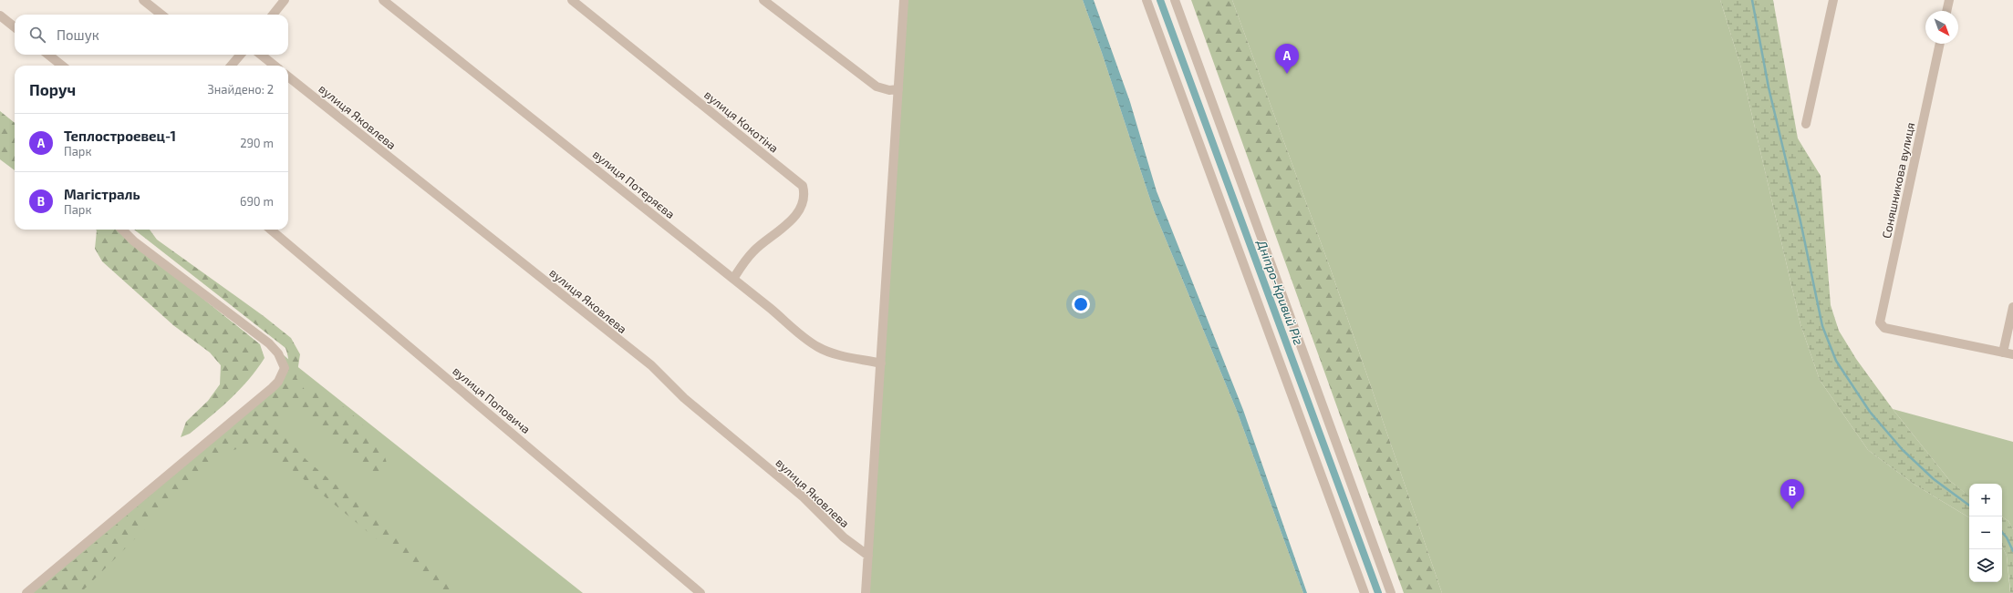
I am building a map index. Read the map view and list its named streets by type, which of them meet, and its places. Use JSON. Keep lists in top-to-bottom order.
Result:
{
  "streets": {
    "street": [
      "вулиця Яковлева",
      "вулиця Кокотіна",
      "Соняшникова вулиця",
      "вулиця Потеряєва",
      "вулиця Поповича"
    ]
  },
  "crossings": [
    ["вулиця Кокотіна", "вулиця Потеряєва"]
  ],
  "water": ["Дніпро-Кривий Ріг"],
  "north": "bottom right",
  "page": {
    "search": "Пошук",
    "pins": ["A", "B"],
    "heading": ["Поруч", "Знайдено: 2"],
    "list": [
      {
        "mark": "A",
        "name": "Теплостроевец-1",
        "note": "Парк",
        "value": "290 m"
      },
      {
        "mark": "B",
        "name": "Магістраль",
        "note": "Парк",
        "value": "690 m"
      }
    ],
    "map_buttons": ["+", "−"]
  }
}
